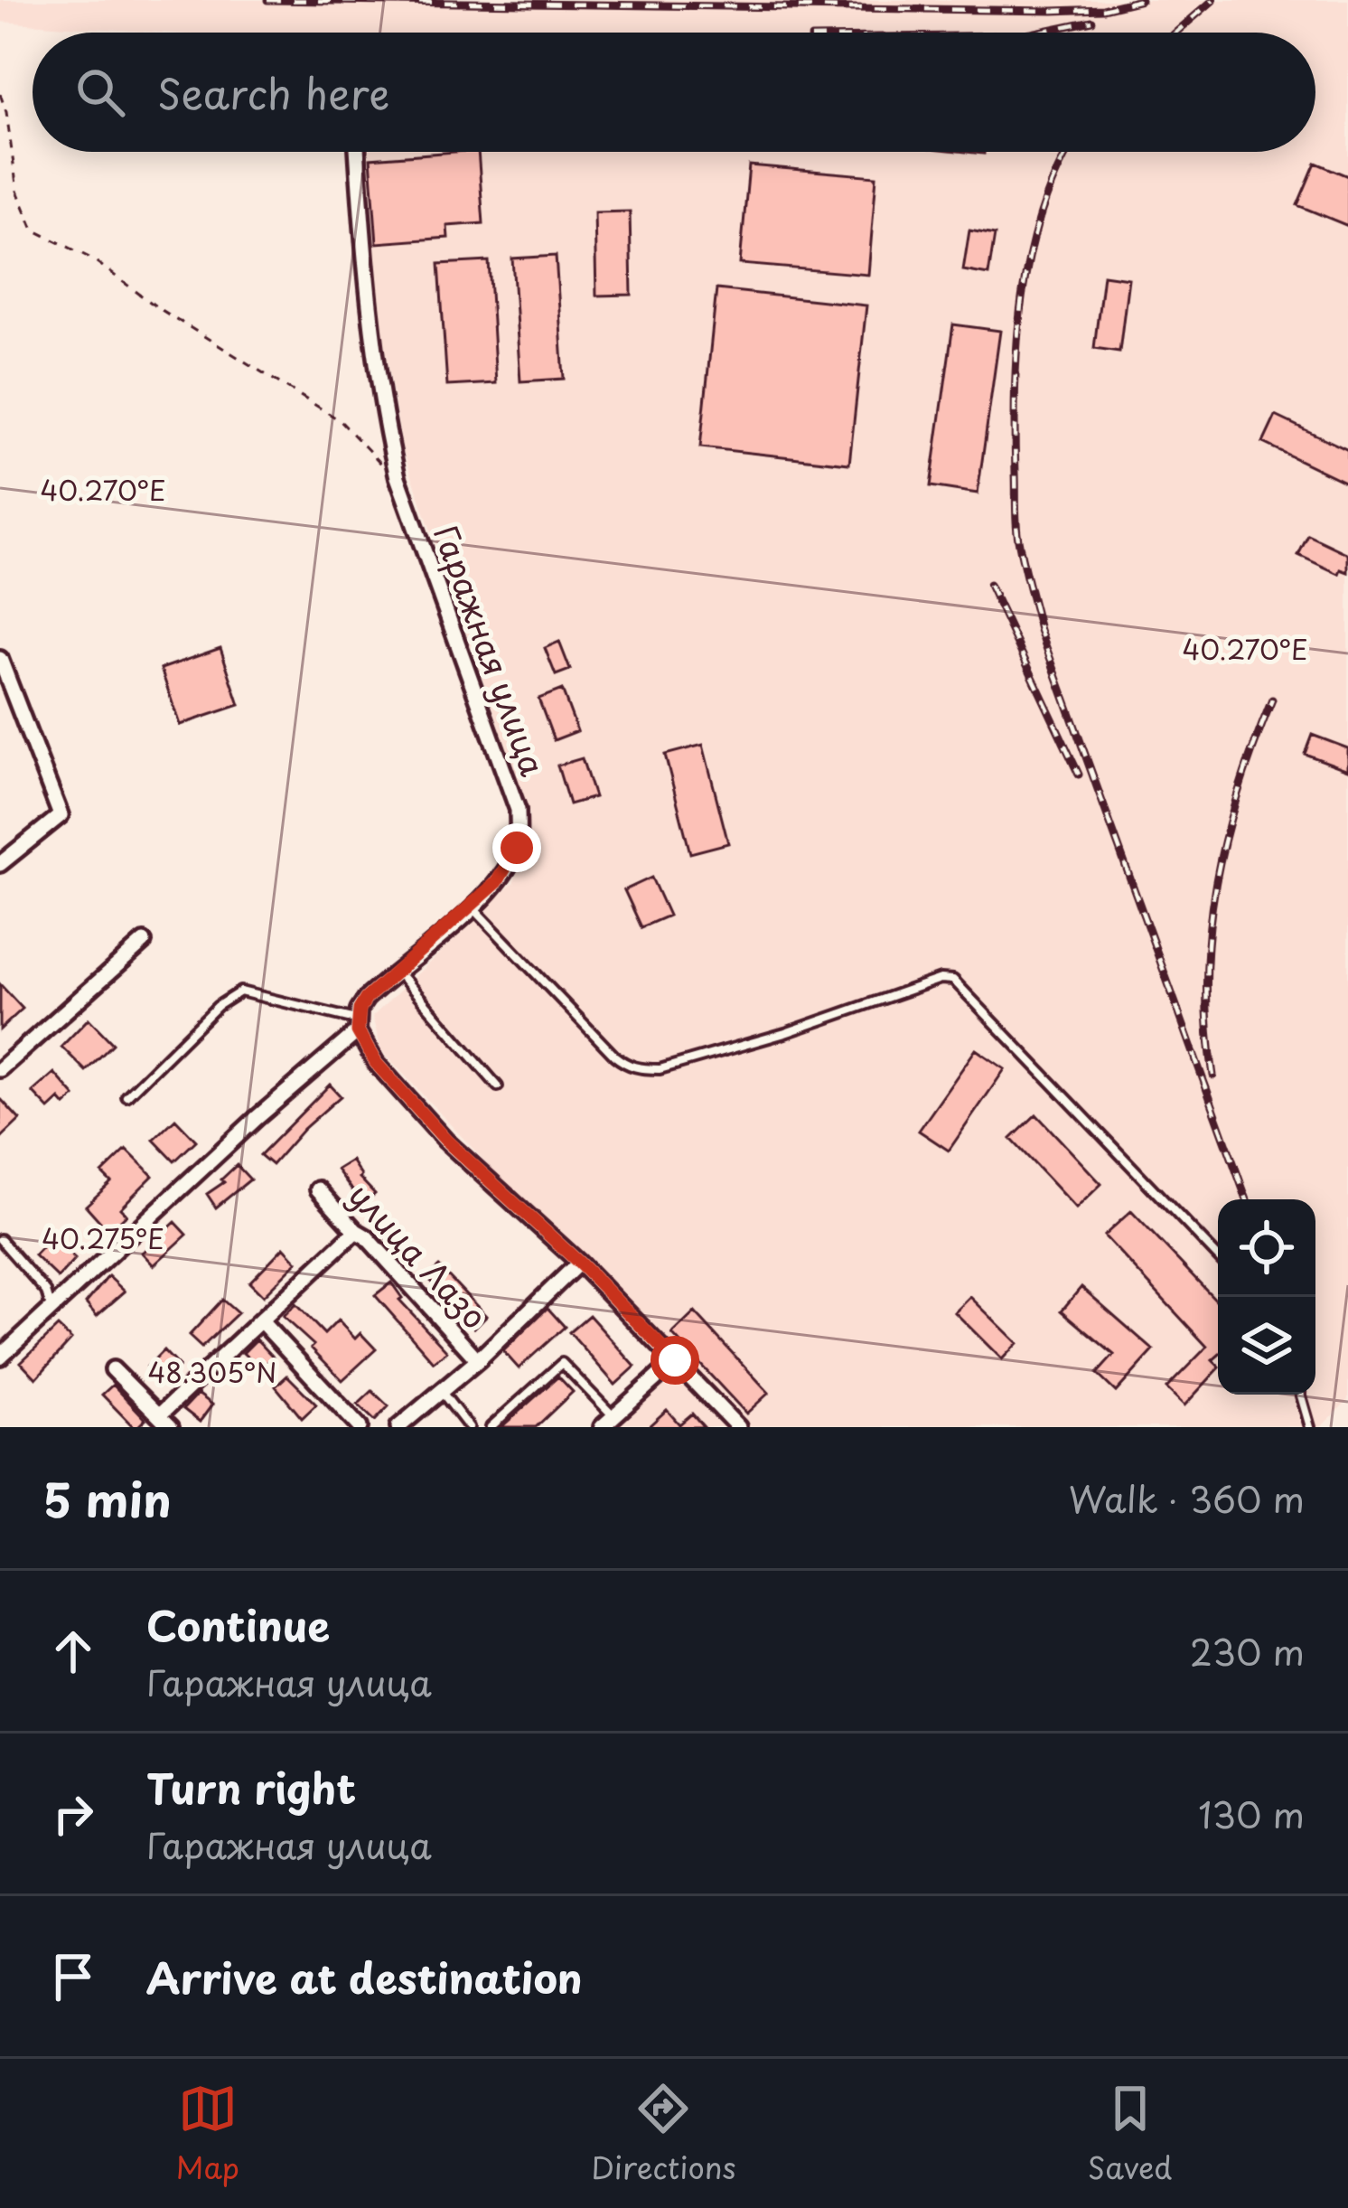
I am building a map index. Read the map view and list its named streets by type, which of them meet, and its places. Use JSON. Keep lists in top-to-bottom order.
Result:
{
  "streets": {
    "street": ["Гаражная улица", "улица Лазо"]
  },
  "page": {
    "search": "Search here",
    "heading": ["5 min", "Walk · 360 m"],
    "list": [
      ["Continue", "Гаражная улица", "230 m"],
      ["Turn right", "Гаражная улица", "130 m"],
      "Arrive at destination"
    ],
    "nav": ["Map", "Directions", "Saved"]
  },
  "coordinates": ["40.270°E", "40.275°E", "48.305°N"]
}
